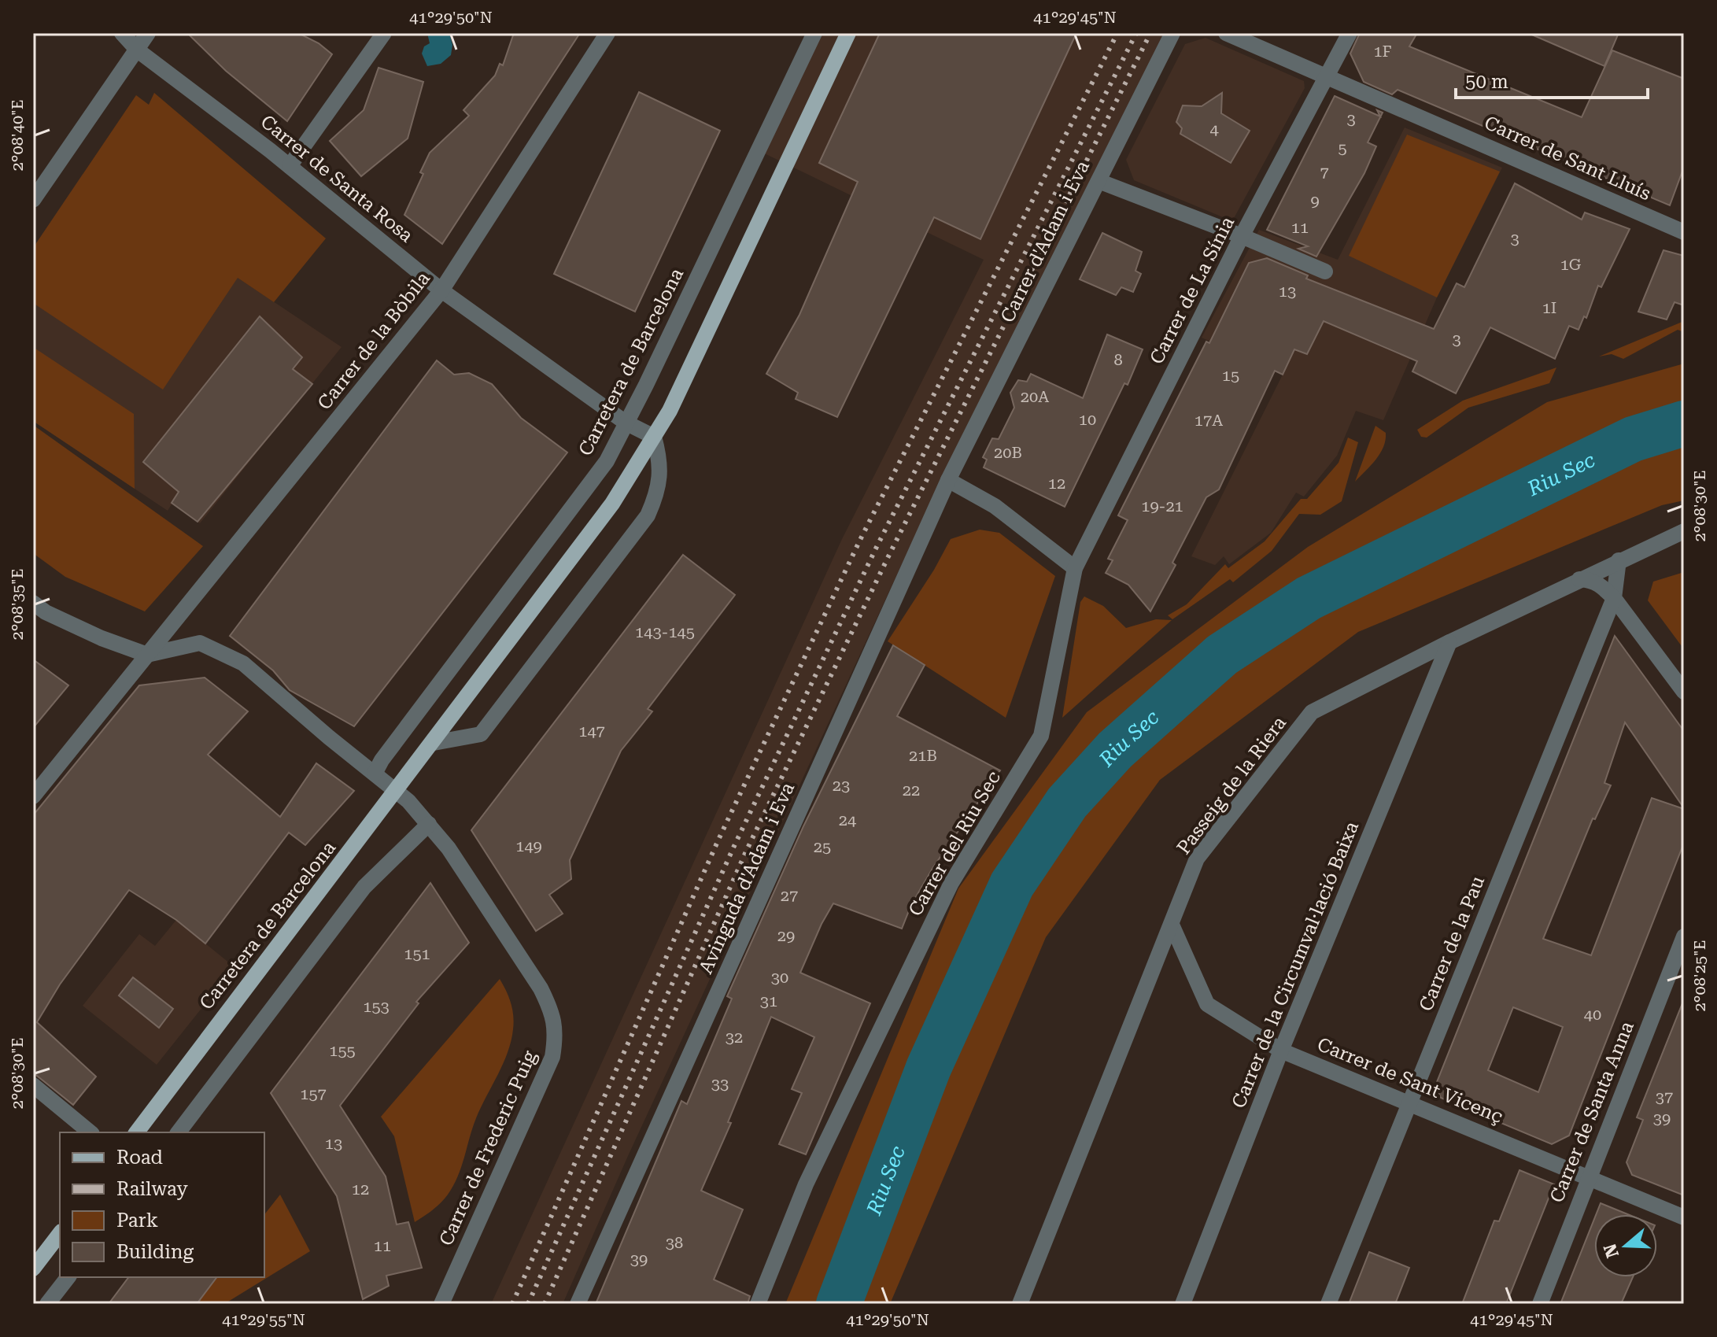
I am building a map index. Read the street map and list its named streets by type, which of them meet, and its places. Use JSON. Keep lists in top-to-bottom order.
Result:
{
  "streets": {
    "main road": ["Carretera de Barcelona"],
    "street": [
      "Carrer de Sant Lluís",
      "Carrer de Santa Rosa",
      "Carrer d'Adam i Eva",
      "Carrer de La Sínia",
      "Carrer de la Bòbila",
      "Passeig de la Riera",
      "Carrer del Riu Sec",
      "Avinguda d'Adam i Eva",
      "Carrer de la Pau",
      "Carrer de la Circumval·lació Baixa",
      "Carrer de Sant Vicenç",
      "Carrer de Santa Anna",
      "Carrer de Frederic Puig"
    ]
  },
  "crossings": [
    ["Carrer de Sant Lluís", "Carrer de La Sínia"],
    ["Carrer de Santa Rosa", "Carrer de la Bòbila"],
    ["Carrer de Santa Rosa", "Carretera de Barcelona"],
    ["Carrer d'Adam i Eva", "Avinguda d'Adam i Eva"],
    ["Carrer de La Sínia", "Carrer del Riu Sec"],
    ["Carrer de la Bòbila", "Carrer de Frederic Puig"],
    ["Carretera de Barcelona", "Carrer de Frederic Puig"],
    ["Passeig de la Riera", "Carrer de la Pau"],
    ["Passeig de la Riera", "Carrer de la Circumval·lació Baixa"],
    ["Passeig de la Riera", "Carrer de Sant Vicenç"],
    ["Carrer de la Pau", "Carrer de Sant Vicenç"],
    ["Carrer de la Circumval·lació Baixa", "Carrer de Sant Vicenç"],
    ["Carrer de Sant Vicenç", "Carrer de Santa Anna"]
  ],
  "water": ["Riu Sec"],
  "house_numbers": [
    "1F",
    "3",
    "4",
    "5",
    "7",
    "9",
    "11",
    "3",
    "1G",
    "13",
    "1I",
    "3",
    "8",
    "15",
    "20A",
    "10",
    "17A",
    "20B",
    "12",
    "19-21",
    "143-145",
    "147",
    "21B",
    "23",
    "22",
    "24",
    "149",
    "25",
    "27",
    "29",
    "151",
    "30",
    "31",
    "153",
    "40",
    "32",
    "155",
    "33",
    "157",
    "37",
    "39",
    "13",
    "12",
    "38",
    "11",
    "39"
  ],
  "legend": [
    "Road",
    "Railway",
    "Park",
    "Building"
  ],
  "scale_bar": "50 m",
  "north": "left",
  "coordinates": [
    "41°29'50\"N",
    "41°29'45\"N",
    "2°08'40\"E",
    "2°08'30\"E",
    "2°08'35\"E",
    "2°08'25\"E",
    "41°29'55\"N"
  ]
}
